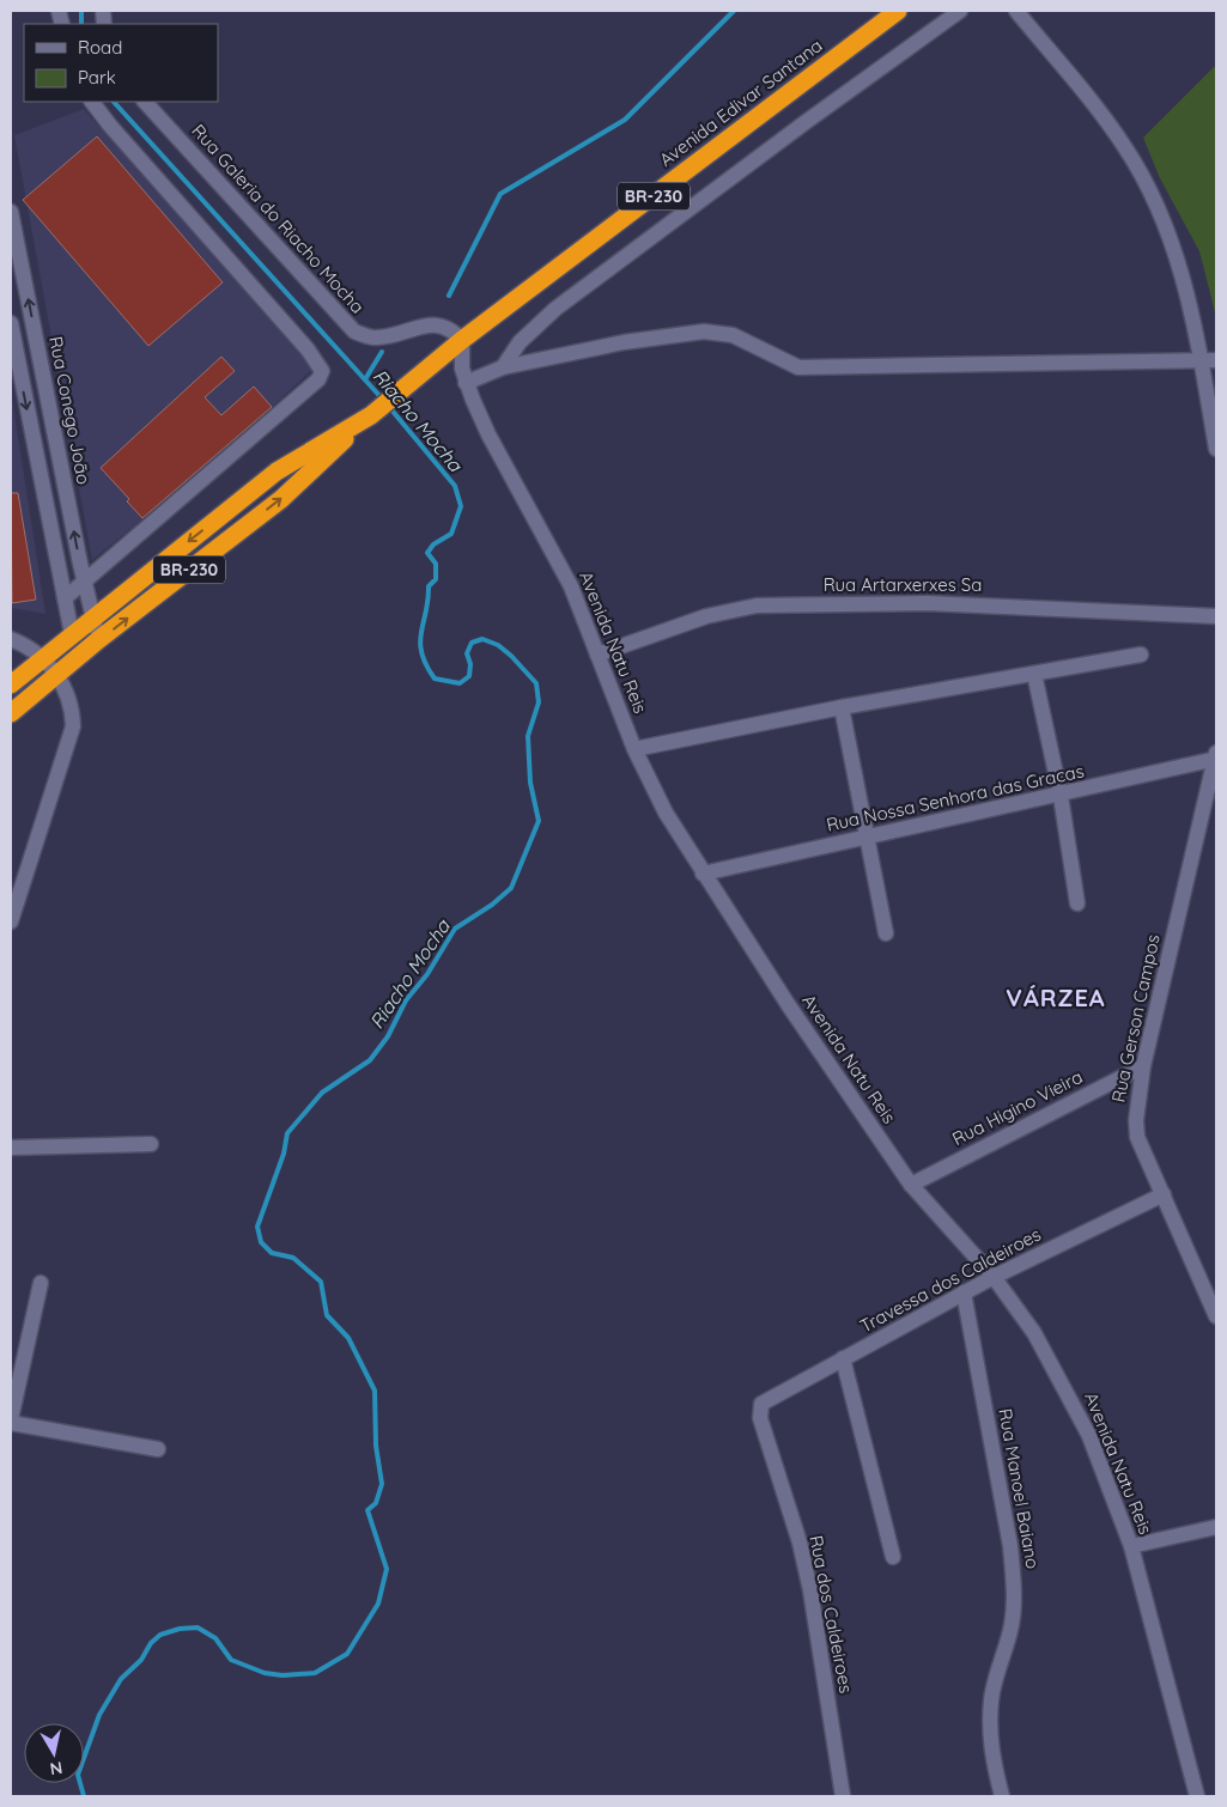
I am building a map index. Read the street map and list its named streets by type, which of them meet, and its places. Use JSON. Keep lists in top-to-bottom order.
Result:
{
  "streets": {
    "highway": ["Avenida Edivar Santana", "BR-230"],
    "street": [
      "Rua Galeria do Riacho Mocha",
      "Rua Conego João",
      "Rua Artarxerxes Sa",
      "Avenida Natu Reis",
      "Rua Nossa Senhora das Gracas",
      "Rua Gerson Campos",
      "Rua Higino Vieira",
      "Travessa dos Caldeiroes",
      "Rua Manoel Baiano",
      "Rua dos Caldeiroes"
    ]
  },
  "crossings": [
    ["Avenida Edivar Santana", "BR-230"],
    ["Avenida Edivar Santana", "Rua Galeria do Riacho Mocha"],
    ["Avenida Edivar Santana", "Avenida Natu Reis"],
    ["BR-230", "Rua Conego João"],
    ["Rua Galeria do Riacho Mocha", "Avenida Natu Reis"],
    ["Rua Artarxerxes Sa", "Avenida Natu Reis"],
    ["Avenida Natu Reis", "Rua Nossa Senhora das Gracas"],
    ["Avenida Natu Reis", "Rua Higino Vieira"],
    ["Avenida Natu Reis", "Travessa dos Caldeiroes"],
    ["Rua Nossa Senhora das Gracas", "Rua Gerson Campos"],
    ["Rua Gerson Campos", "Rua Higino Vieira"],
    ["Rua Gerson Campos", "Travessa dos Caldeiroes"],
    ["Travessa dos Caldeiroes", "Rua Manoel Baiano"],
    ["Travessa dos Caldeiroes", "Rua dos Caldeiroes"]
  ],
  "districts": ["VÁRZEA"],
  "water": ["Riacho Mocha"],
  "legend": ["Road", "Park"],
  "north": "bottom"
}
